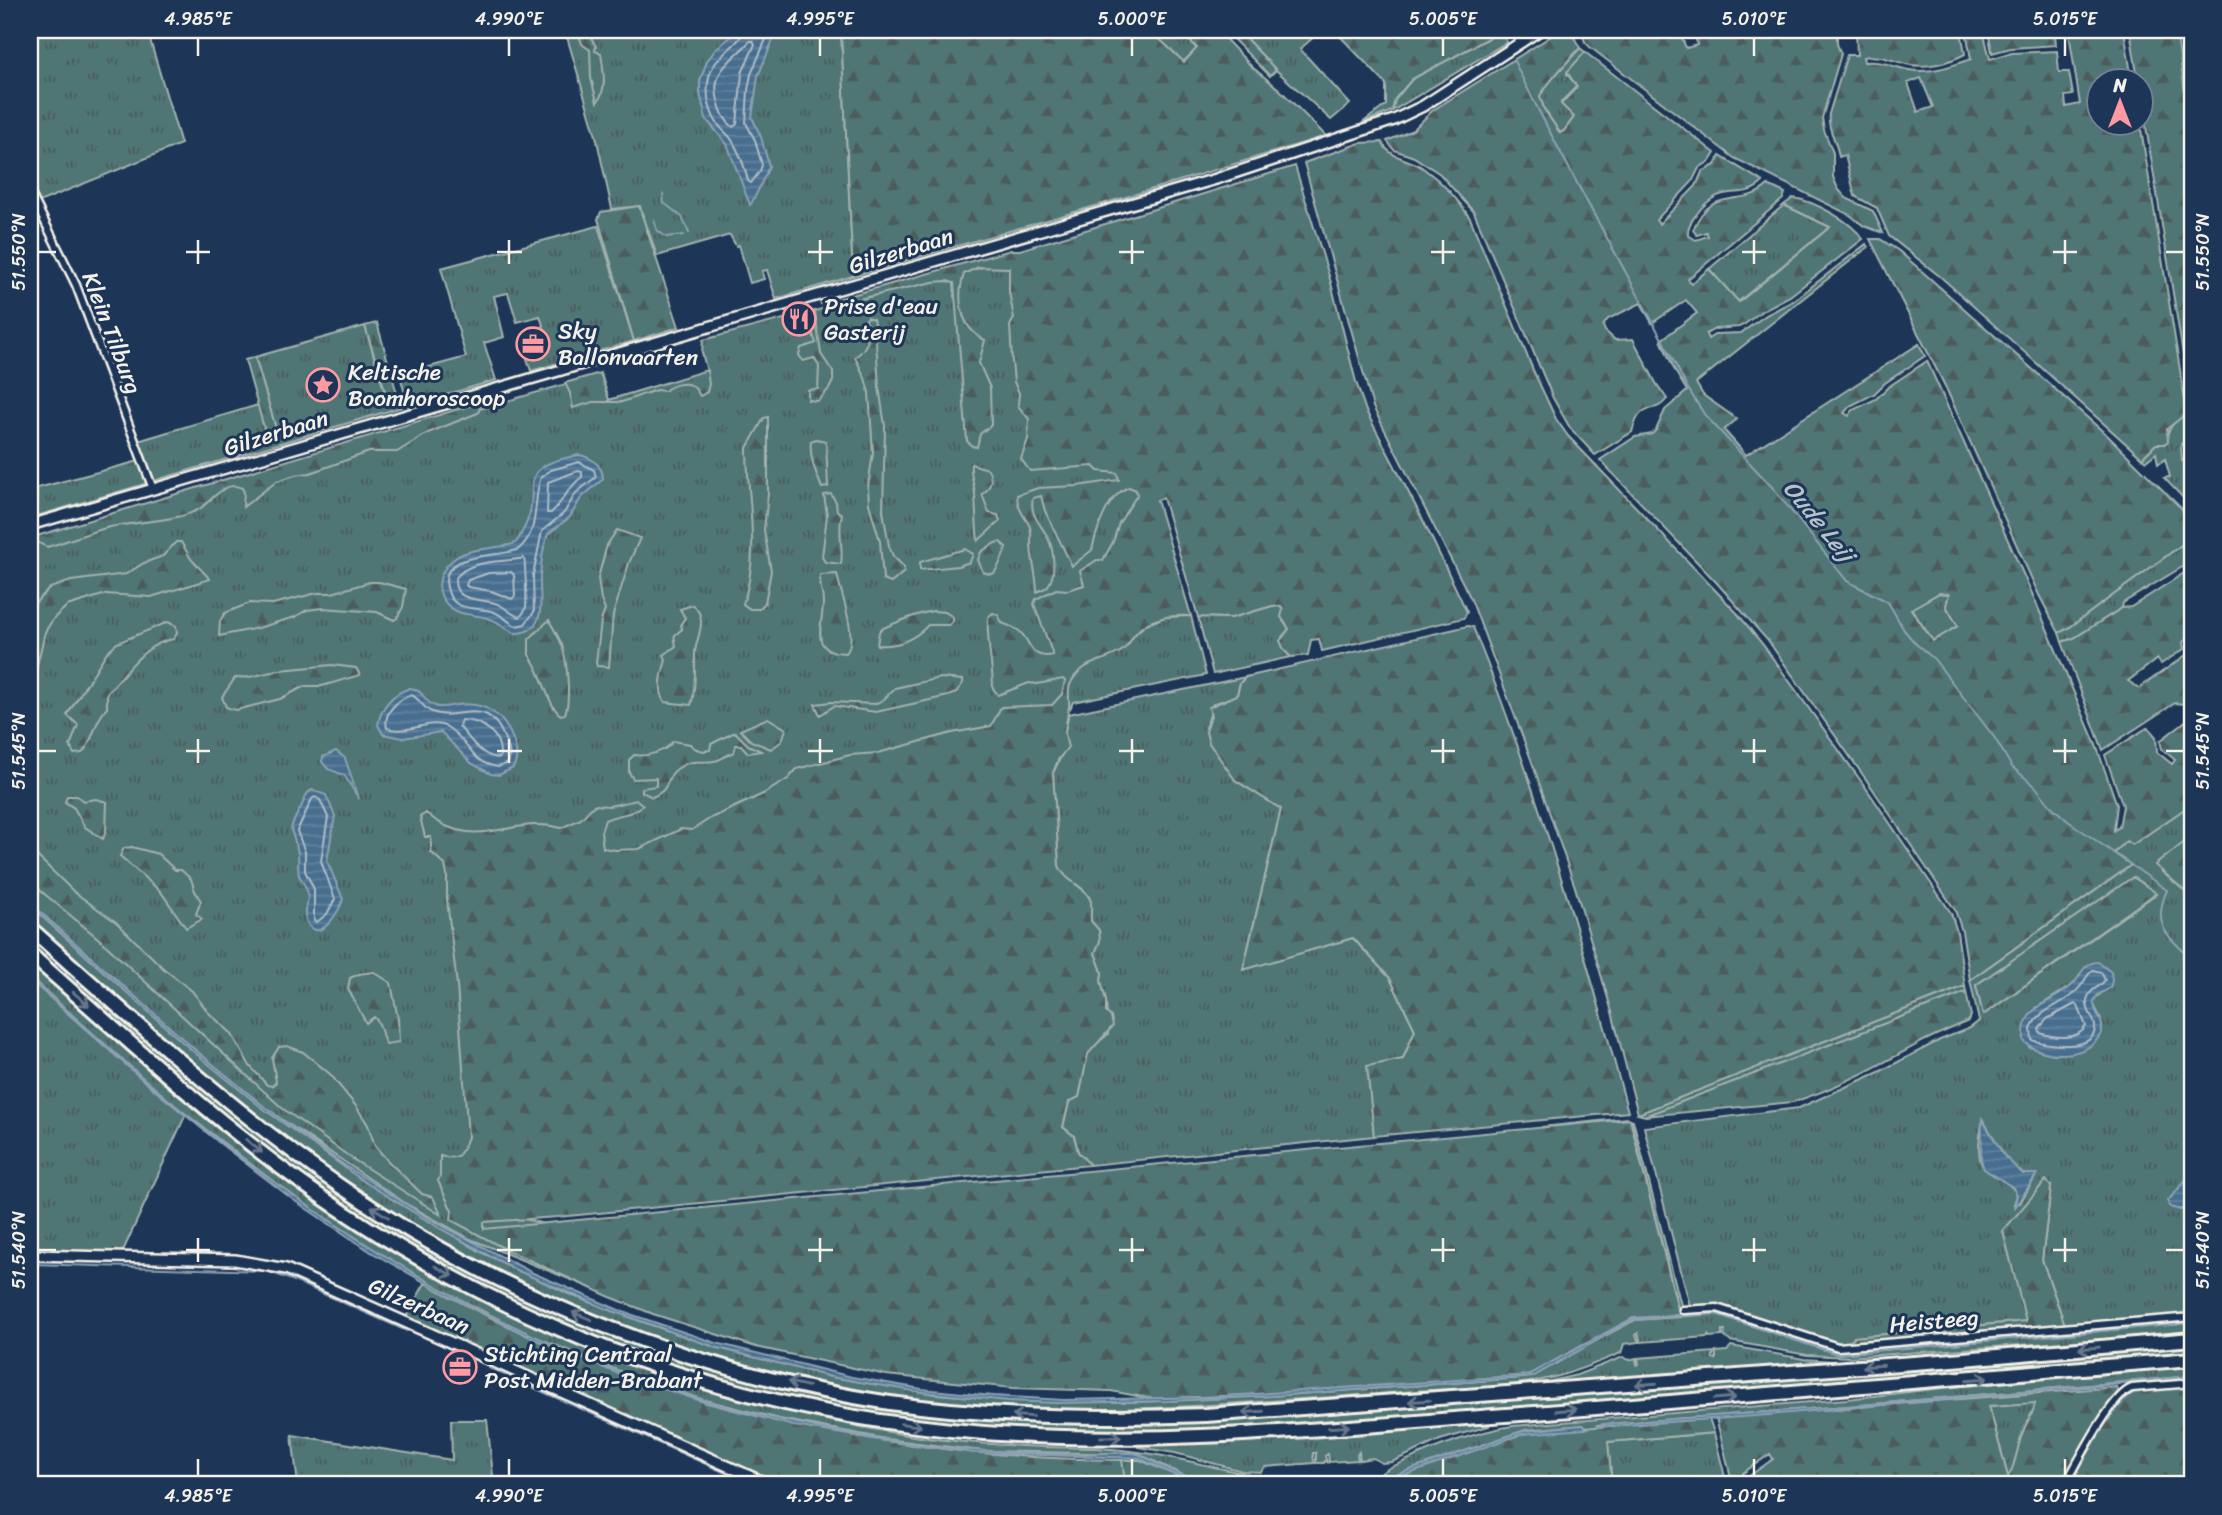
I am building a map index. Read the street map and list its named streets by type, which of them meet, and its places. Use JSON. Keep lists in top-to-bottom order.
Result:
{
  "streets": {
    "street": ["Gilzerbaan", "Klein Tilburg", "Heisteeg"]
  },
  "crossings": [
    ["Gilzerbaan", "Klein Tilburg"]
  ],
  "water": ["Oude Leij"],
  "places": {
    "restaurant": ["Prise d'eau Gasterij"],
    "office": ["Sky Ballonvaarten", "Stichting Centraal Post Midden-Brabant"],
    "place": ["Keltische Boomhoroscoop"]
  },
  "north": "top",
  "coordinates": [
    "4.985°E",
    "4.990°E",
    "4.995°E",
    "5.000°E",
    "5.005°E",
    "5.010°E",
    "5.015°E",
    "51.550°N",
    "51.545°N",
    "51.540°N"
  ]
}
